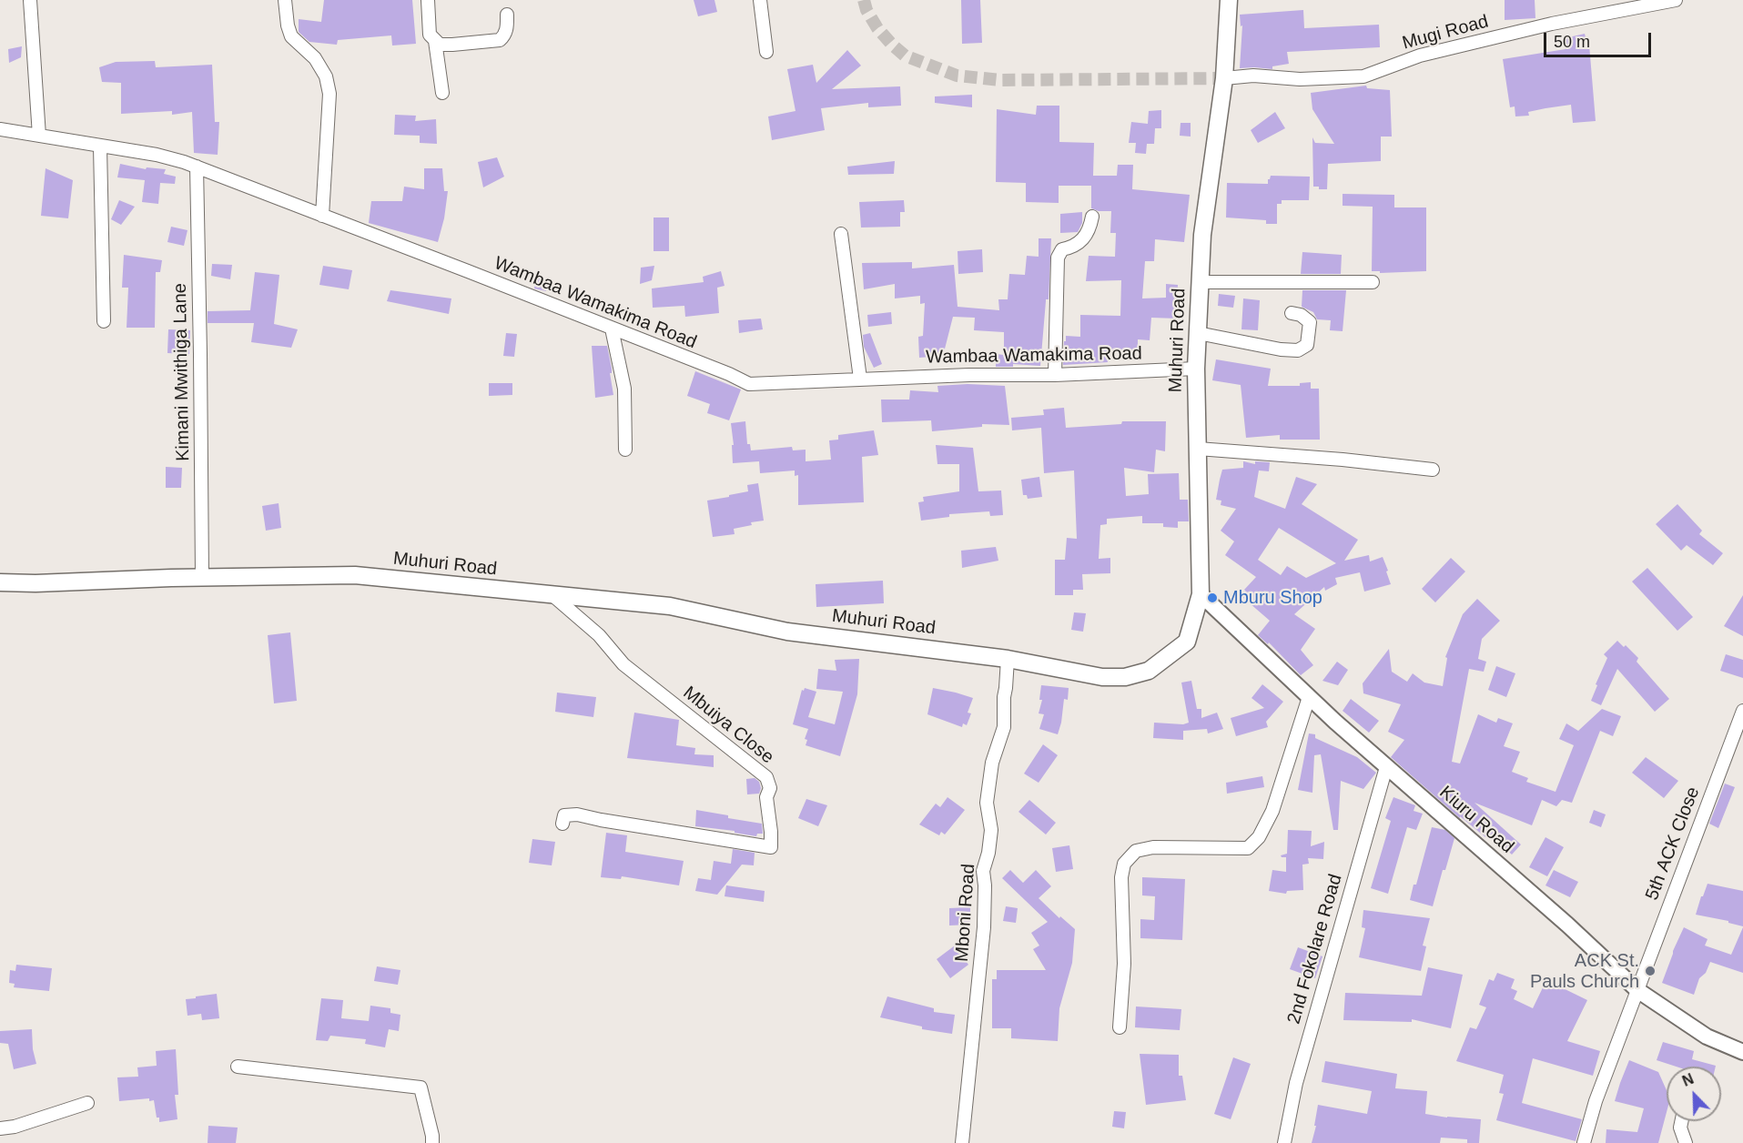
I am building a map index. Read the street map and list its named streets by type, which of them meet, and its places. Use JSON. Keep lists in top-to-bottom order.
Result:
{
  "streets": {
    "main road": ["Muhuri Road"],
    "street": [
      "Mugi Road",
      "Wambaa Wamakima Road",
      "Kimani Mwithiga Lane",
      "Mbuiya Close",
      "Kiuru Road",
      "5th ACK Close",
      "Mboni Road",
      "2nd Fokolare Road"
    ]
  },
  "crossings": [
    ["Mugi Road", "Muhuri Road"],
    ["Wambaa Wamakima Road", "Muhuri Road"],
    ["Wambaa Wamakima Road", "Kimani Mwithiga Lane"],
    ["Muhuri Road", "Kimani Mwithiga Lane"],
    ["Muhuri Road", "Mbuiya Close"],
    ["Muhuri Road", "Kiuru Road"],
    ["Muhuri Road", "Mboni Road"],
    ["Kiuru Road", "5th ACK Close"],
    ["Kiuru Road", "2nd Fokolare Road"]
  ],
  "places": ["Mburu Shop", "ACK St. Pauls Church"],
  "scale_bar": "50 m",
  "north": "top left"
}
